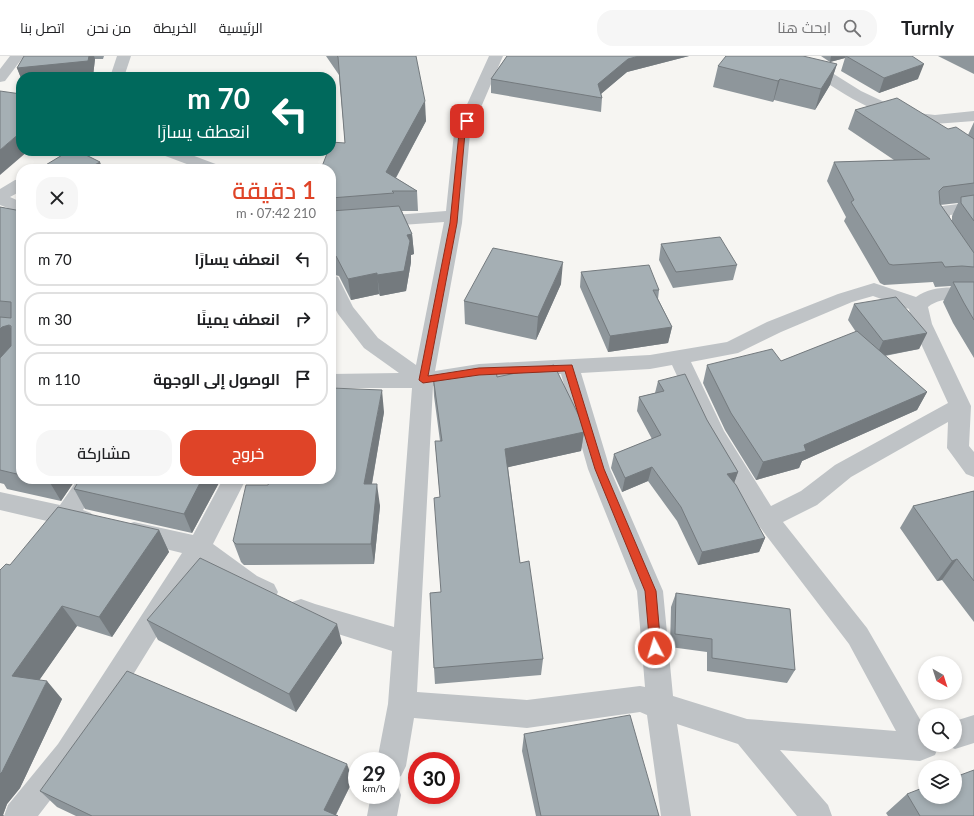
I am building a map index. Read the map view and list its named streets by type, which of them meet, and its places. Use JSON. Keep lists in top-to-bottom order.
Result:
{
  "north": "bottom right",
  "page": {
    "header": "Turnly",
    "search": "ابحث هنا",
    "nav": [
      "الرئيسية",
      "الخريطة",
      "من نحن",
      "اتصل بنا"
    ],
    "turn": ["70 m", "انعطف يسارًا"],
    "heading": ["1 دقيقة", "210 m · 07:42"],
    "list": [
      {
        "name": "انعطف يسارًا",
        "value": "70 m"
      },
      {
        "name": "انعطف يمينًا",
        "value": "30 m"
      },
      {
        "name": "الوصول إلى الوجهة",
        "value": "110 m"
      }
    ],
    "buttons": ["خروج", "مشاركة"],
    "speed": "29 km/h",
    "limit": "30"
  }
}
